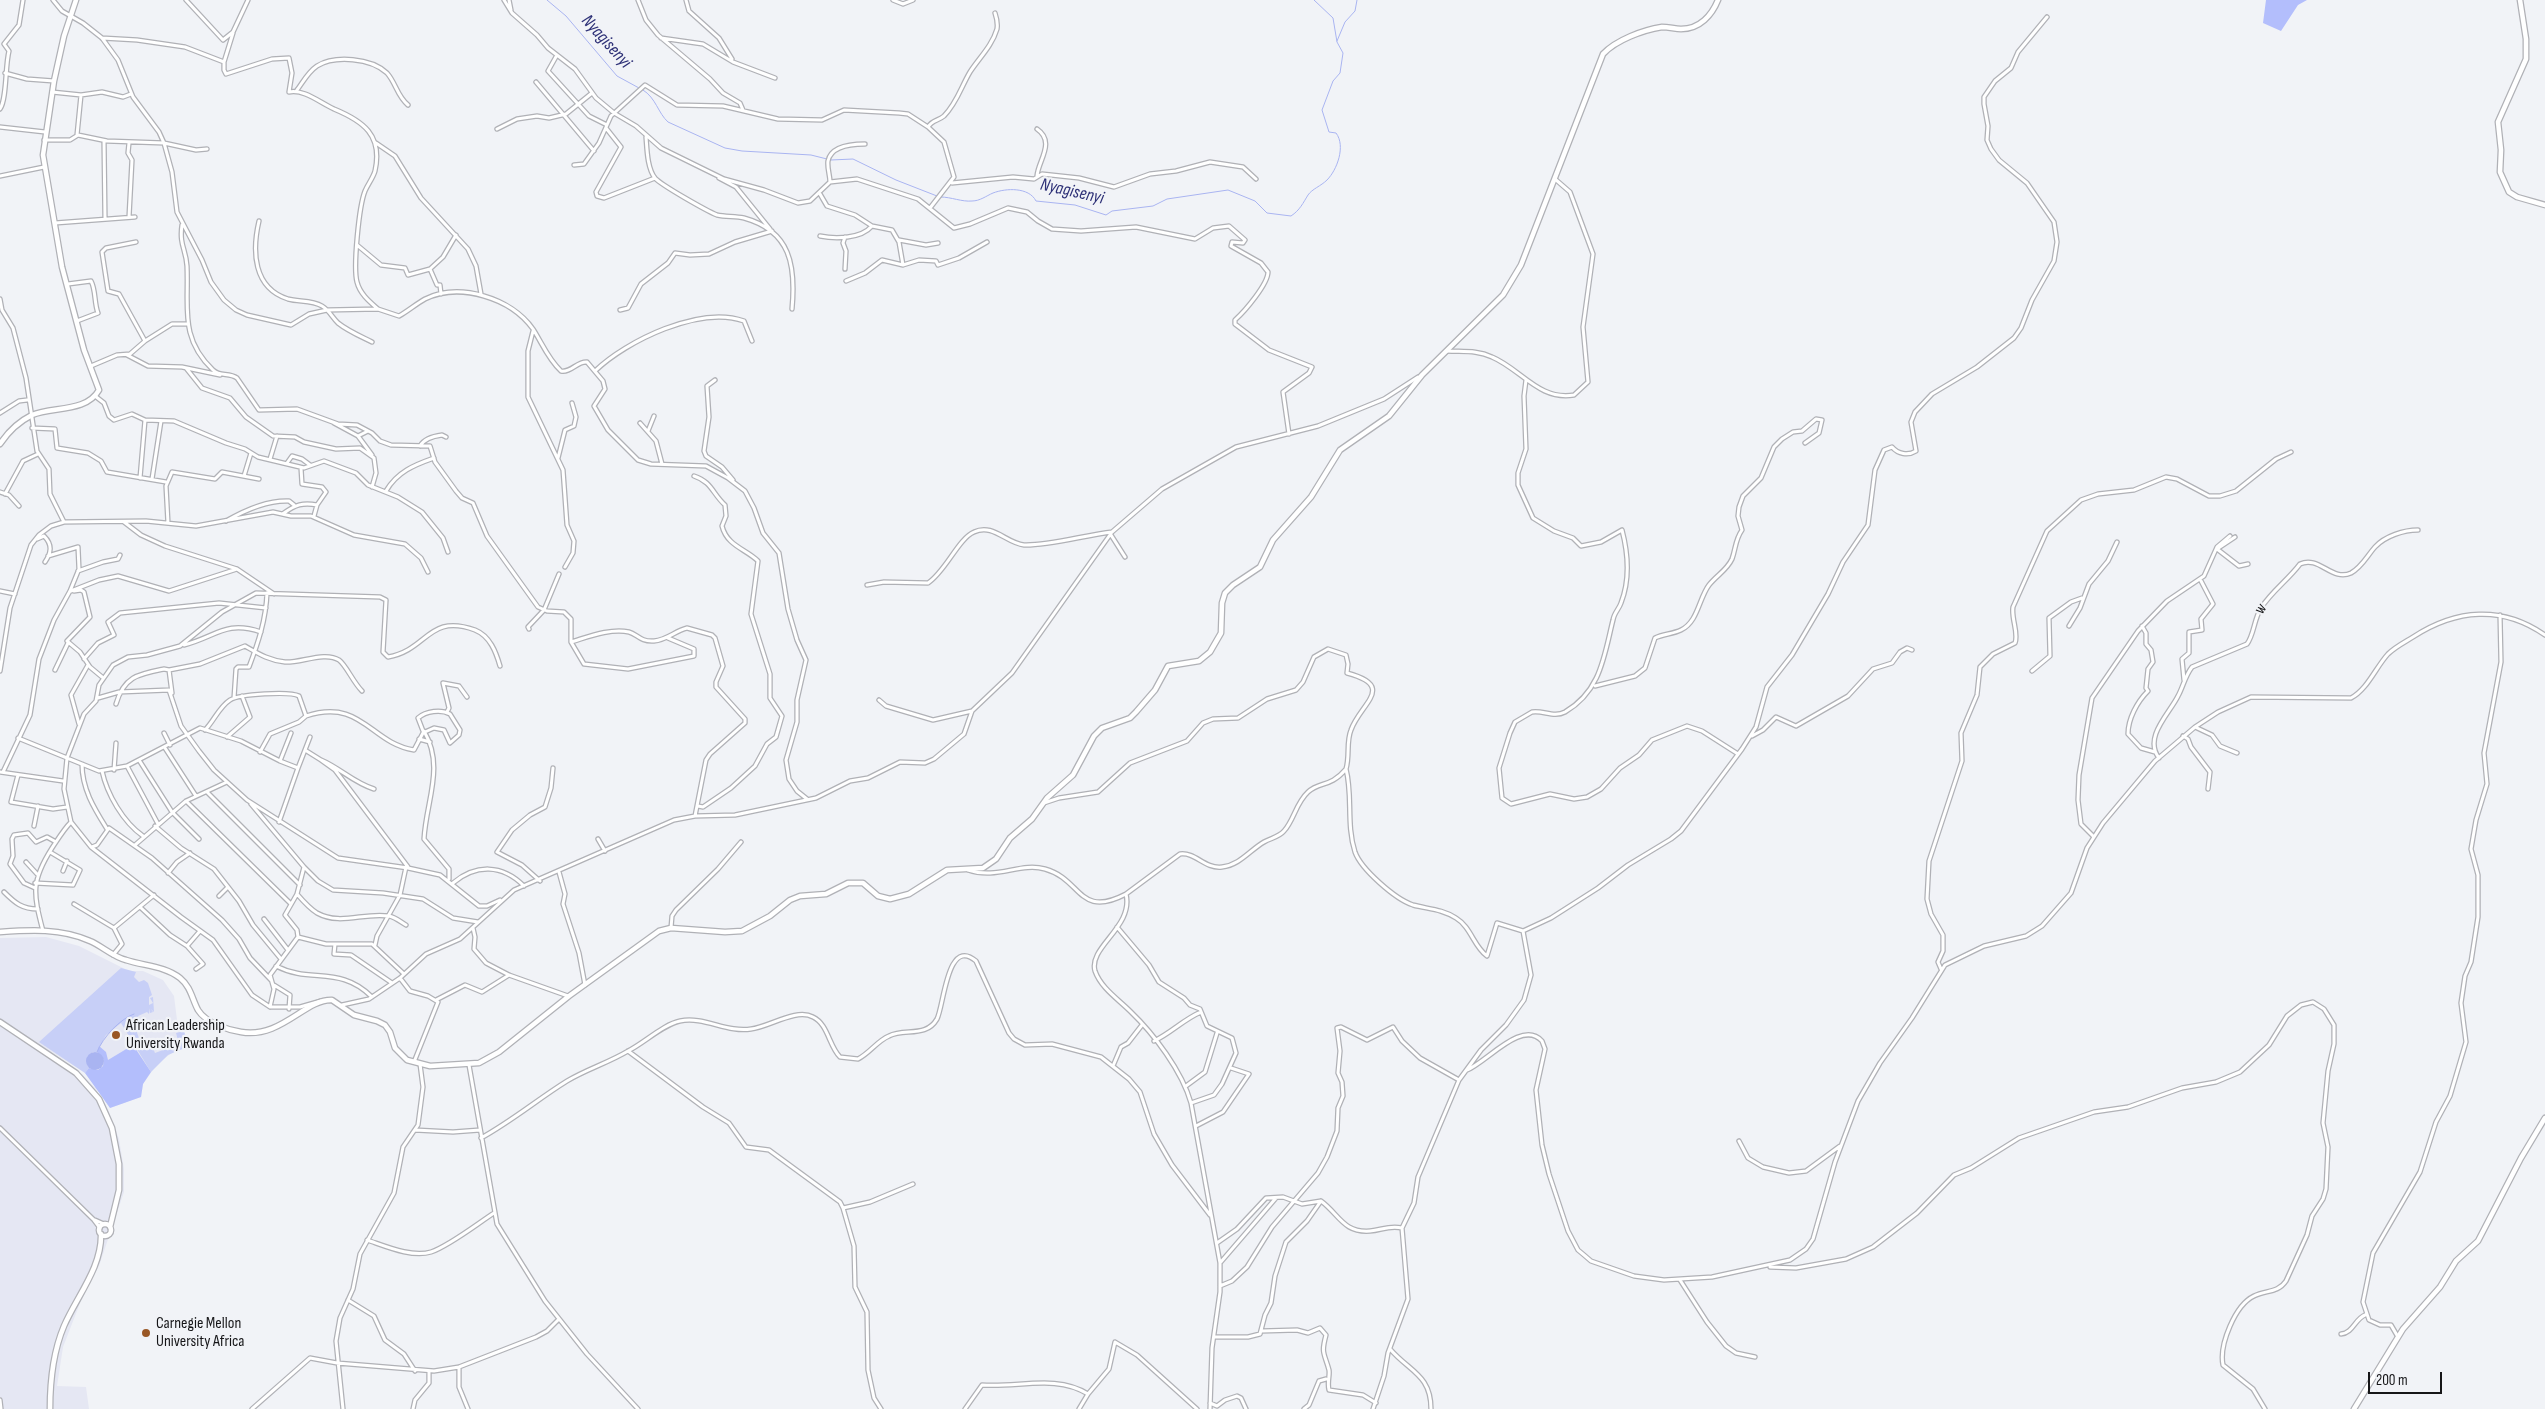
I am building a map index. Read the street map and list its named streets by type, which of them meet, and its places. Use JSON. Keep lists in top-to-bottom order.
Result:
{
  "streets": {
    "street": ["w"]
  },
  "water": ["Nyagisenyi"],
  "places": ["African Leadership University Rwanda", "Carnegie Mellon University Africa"],
  "scale_bar": "200 m"
}
